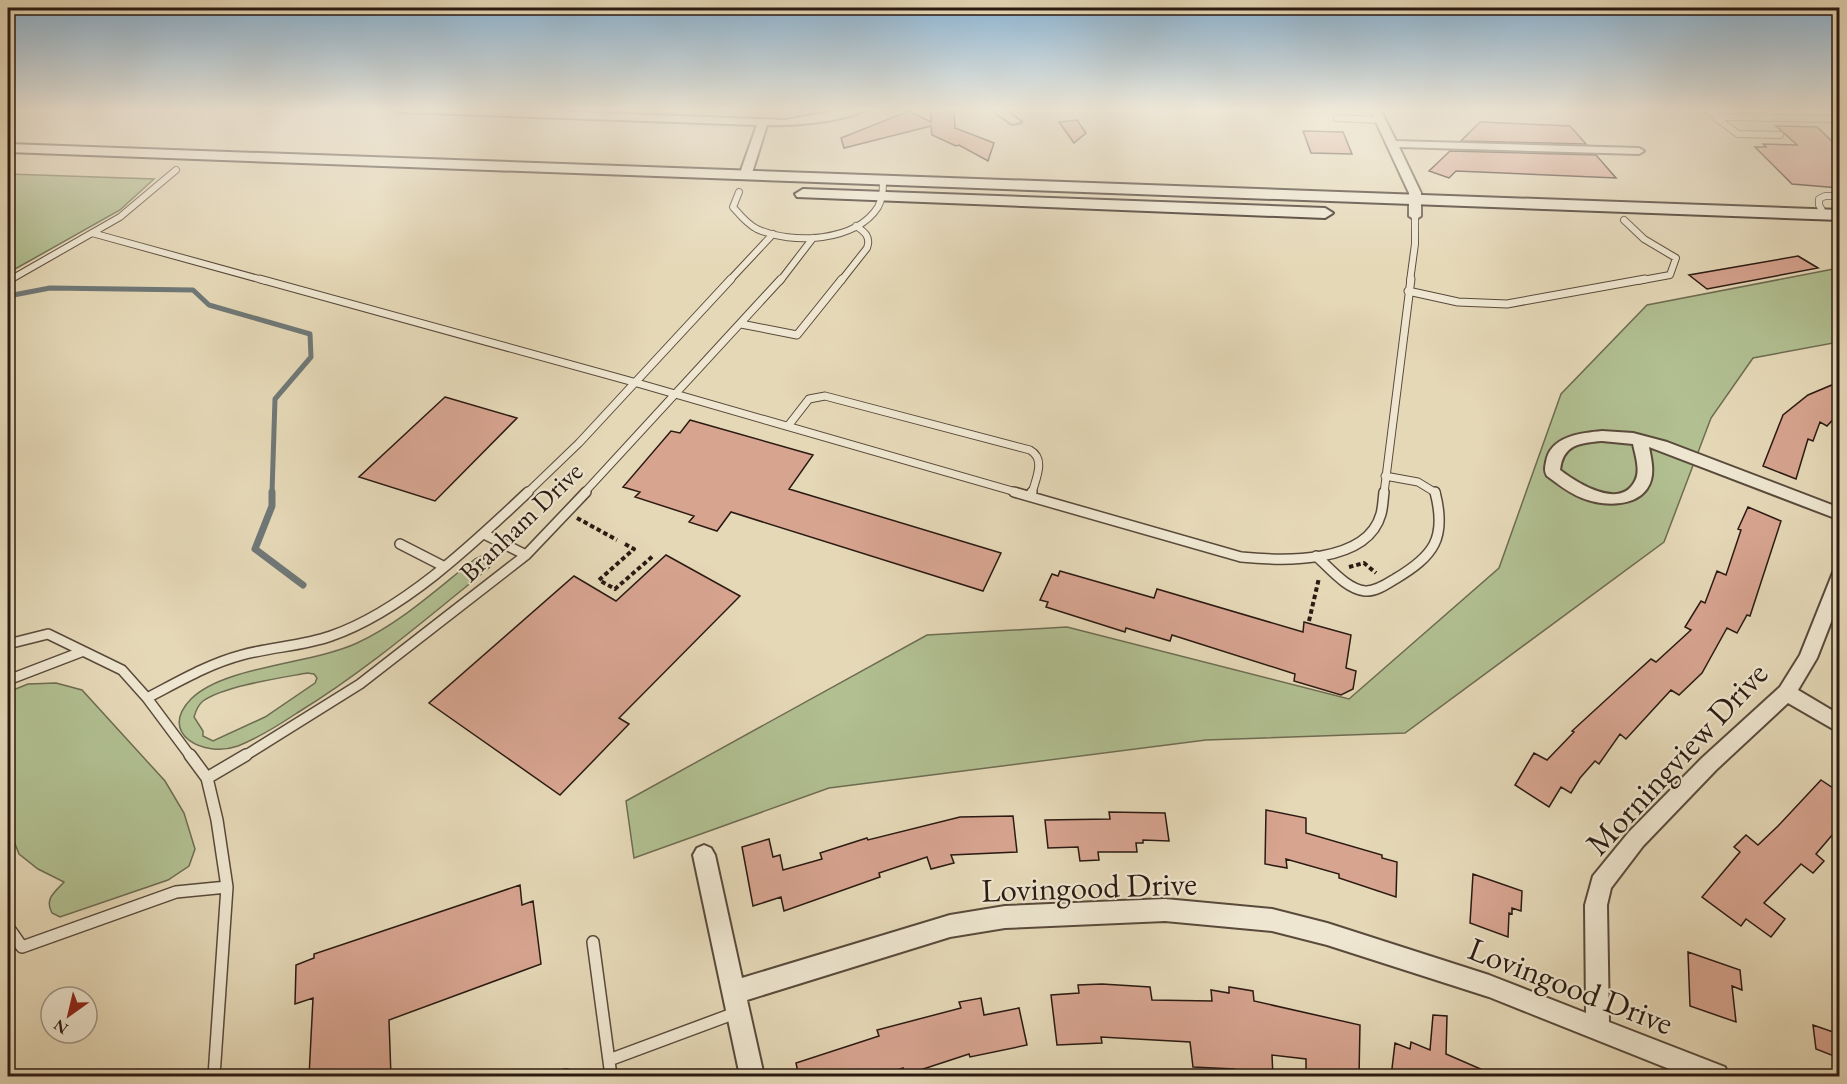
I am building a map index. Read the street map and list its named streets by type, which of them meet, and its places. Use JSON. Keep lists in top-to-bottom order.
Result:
{
  "streets": {
    "street": ["Morningview Drive", "Lovingood Drive"],
    "lane": ["Branham Drive"]
  },
  "crossings": [
    ["Morningview Drive", "Lovingood Drive"]
  ],
  "north": "bottom left"
}
